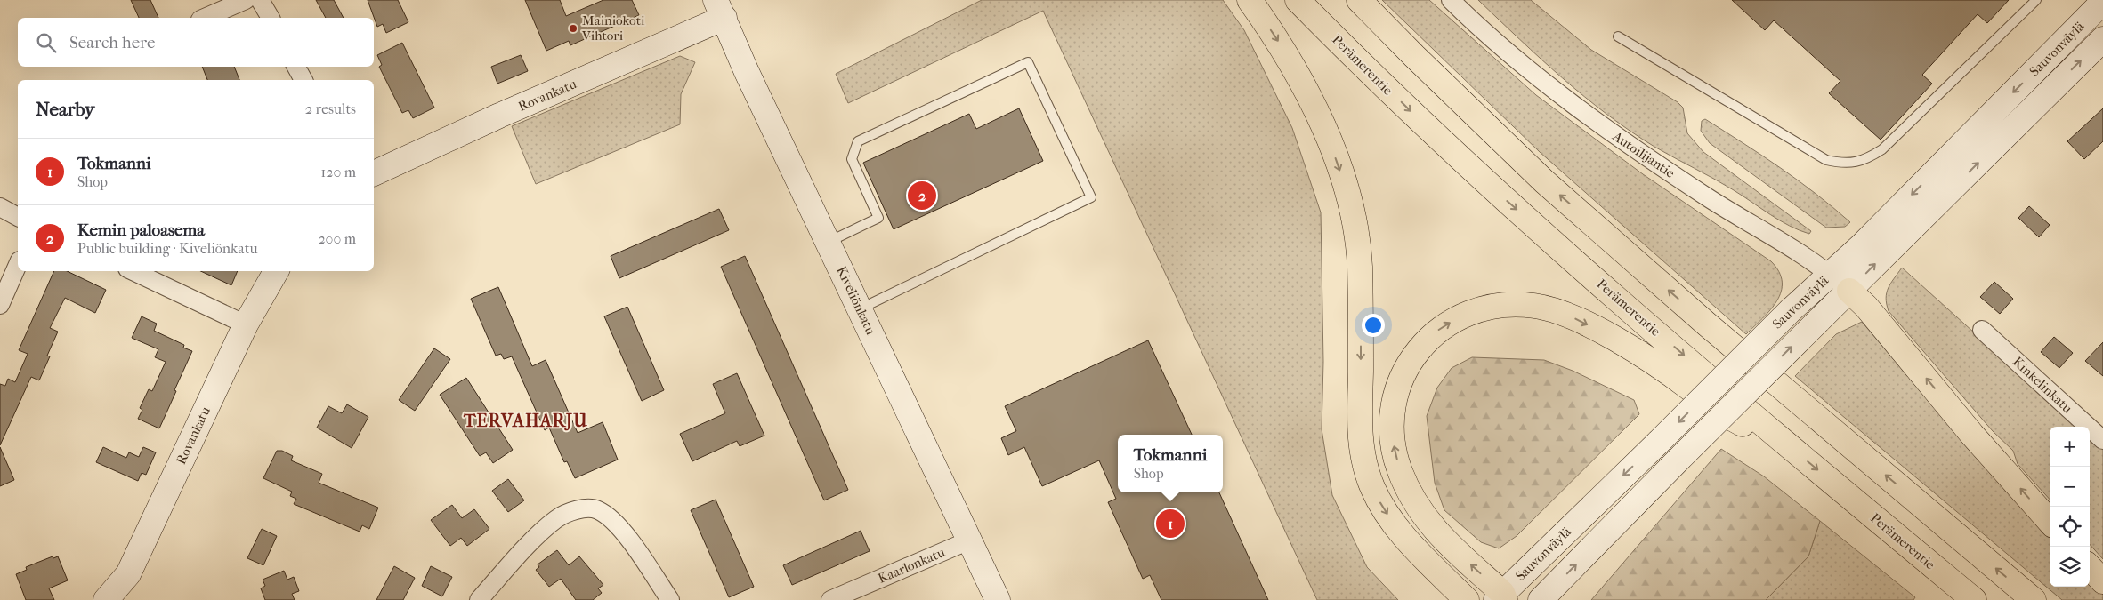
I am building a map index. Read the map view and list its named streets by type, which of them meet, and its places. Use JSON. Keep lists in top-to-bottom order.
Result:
{
  "streets": {
    "highway": ["Perämerentie"],
    "main road": ["Sauvonväylä", "Rovankatu", "Kiveliönkatu"],
    "street": ["Autoilijantie", "Kinkelinkatu", "Kaarlonkatu"]
  },
  "crossings": [
    ["Sauvonväylä", "Autoilijantie"],
    ["Rovankatu", "Kiveliönkatu"],
    ["Kiveliönkatu", "Kaarlonkatu"]
  ],
  "districts": ["TERVAHARJU"],
  "places": ["Mainiokoti Vihtori"],
  "page": {
    "search": "Search here",
    "heading": ["Nearby", "2 results"],
    "list": [
      {
        "mark": "1",
        "name": "Tokmanni",
        "note": "Shop",
        "value": "120 m"
      },
      {
        "mark": "2",
        "name": "Kemin paloasema",
        "note": "Public building · Kiveliönkatu",
        "value": "200 m"
      }
    ],
    "pins": ["2", "1"],
    "map_buttons": ["+", "−"],
    "popup": ["Tokmanni", "Shop"]
  }
}
